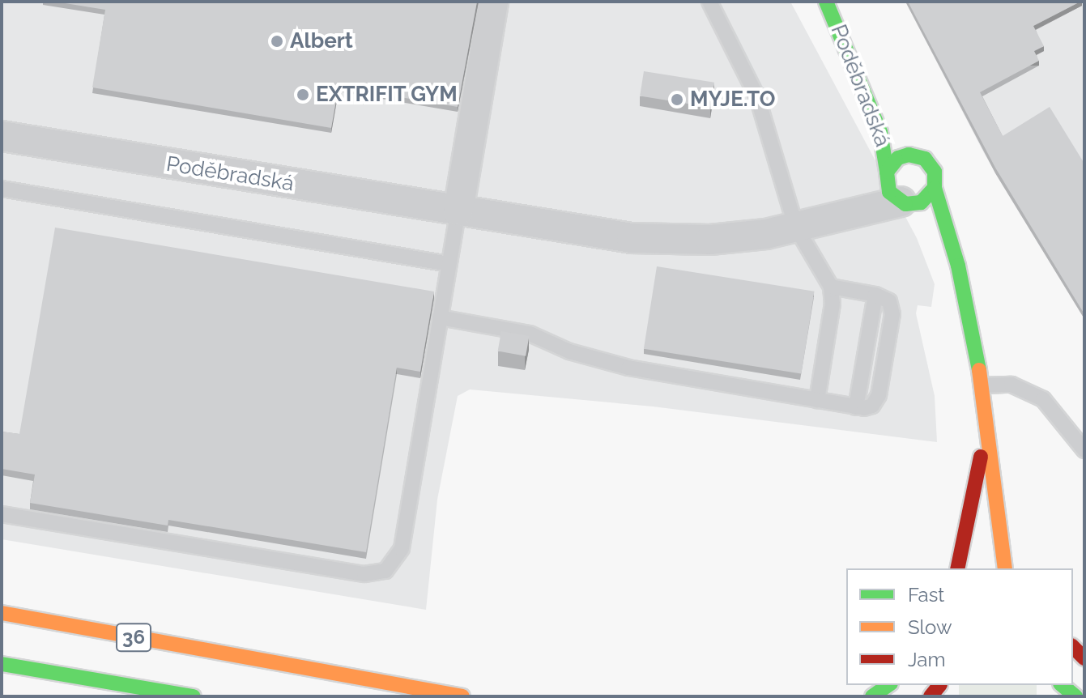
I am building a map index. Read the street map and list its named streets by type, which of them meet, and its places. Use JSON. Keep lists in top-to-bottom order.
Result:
{
  "streets": {
    "street": ["Poděbradská", "36"]
  },
  "places": ["Albert", "EXTRIFIT GYM", "MYJE.TO"],
  "legend": ["Fast", "Slow", "Jam"]
}
